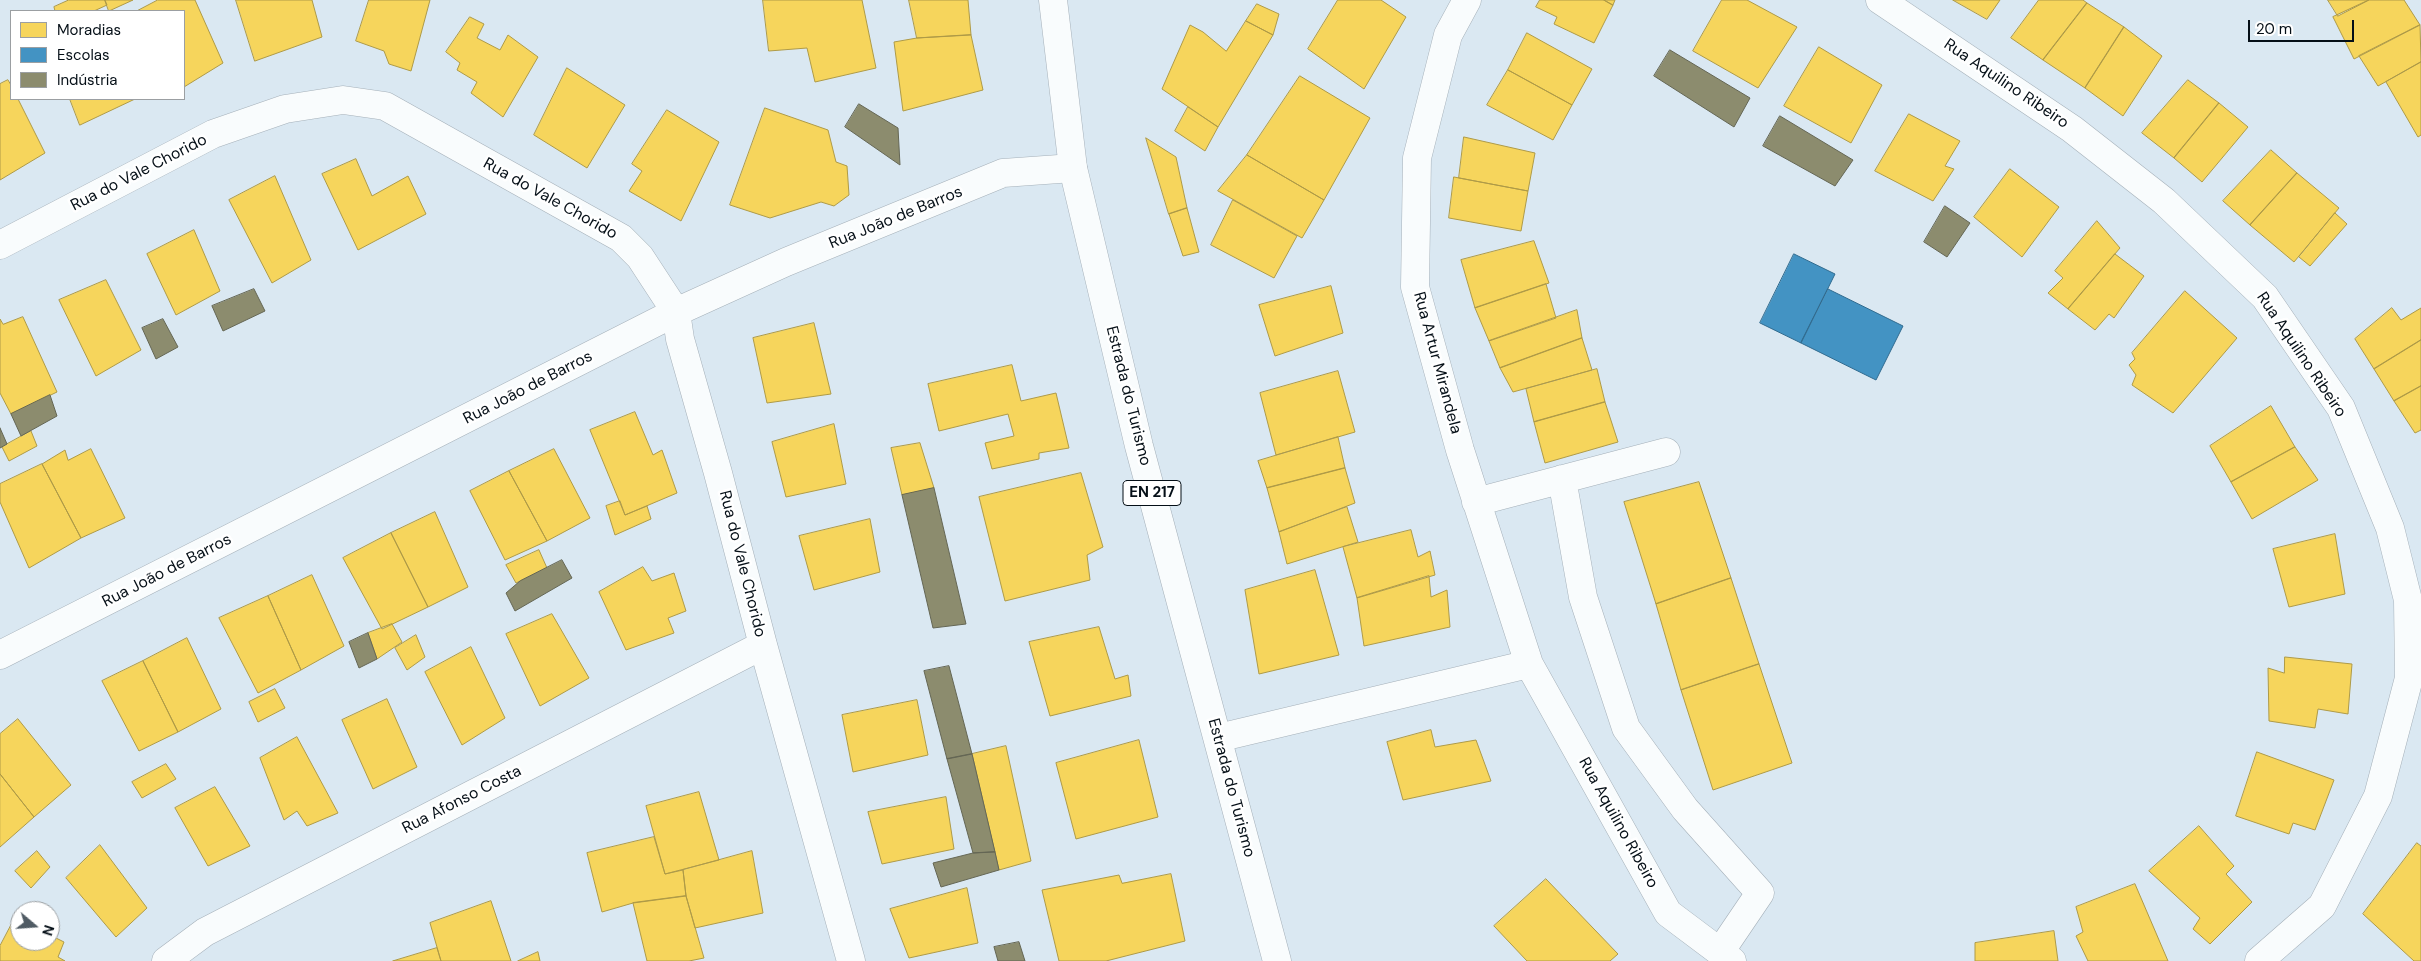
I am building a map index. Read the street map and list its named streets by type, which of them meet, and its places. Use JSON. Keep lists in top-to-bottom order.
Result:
{
  "streets": {
    "street": [
      "Rua Aquilino Ribeiro",
      "Rua do Vale Chorido",
      "Rua João de Barros",
      "Rua Artur Mirandela",
      "Estrada do Turismo",
      "EN 217",
      "Rua Afonso Costa"
    ]
  },
  "crossings": [
    ["Rua Aquilino Ribeiro", "Rua Artur Mirandela"],
    ["Rua do Vale Chorido", "Rua João de Barros"],
    ["Rua do Vale Chorido", "Rua Afonso Costa"],
    ["Rua João de Barros", "Estrada do Turismo"]
  ],
  "legend": ["Moradias", "Escolas", "Indústria"],
  "scale_bar": "20 m",
  "north": "right"
}
